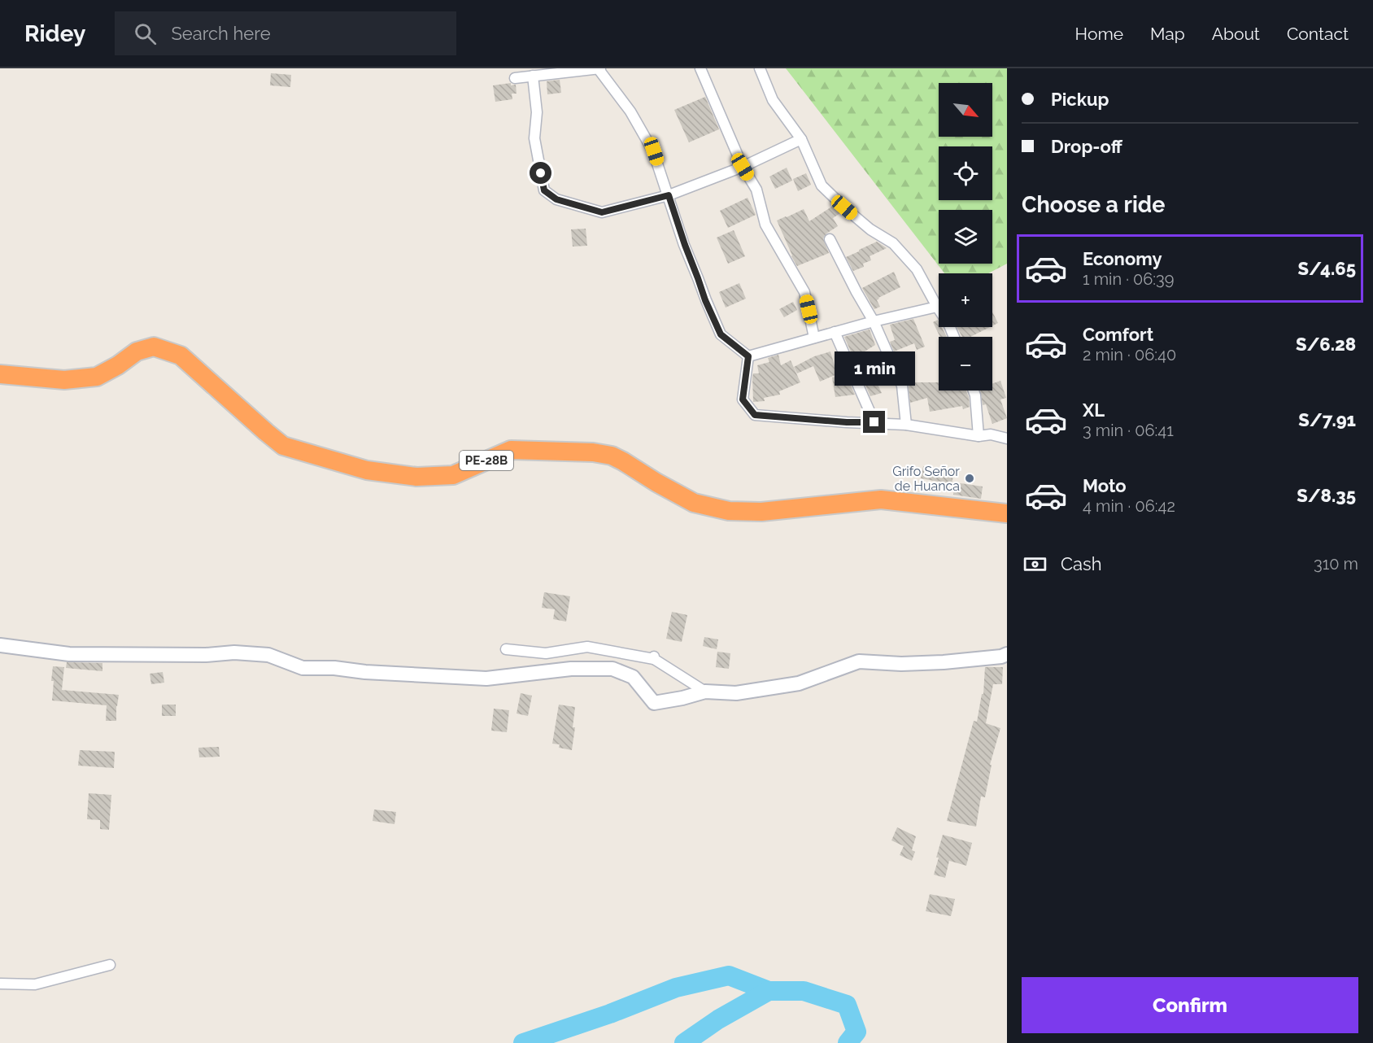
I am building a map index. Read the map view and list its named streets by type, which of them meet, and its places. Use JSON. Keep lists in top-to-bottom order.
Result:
{
  "streets": {
    "highway": ["PE-28B"]
  },
  "places": ["Grifo Señor de Huanca"],
  "north": "bottom right",
  "page": {
    "header": "Ridey",
    "search": "Search here",
    "nav": [
      "Home",
      "Map",
      "About",
      "Contact"
    ],
    "banner": ["Pickup", "Drop-off"],
    "map_buttons": ["+", "−"],
    "heading": "Choose a ride",
    "list": [
      {
        "name": "Economy",
        "note": "1 min · 06:39",
        "value": "S/4.65"
      },
      {
        "name": "Comfort",
        "note": "2 min · 06:40",
        "value": "S/6.28"
      },
      {
        "name": "XL",
        "note": "3 min · 06:41",
        "value": "S/7.91"
      },
      {
        "name": "Moto",
        "note": "4 min · 06:42",
        "value": "S/8.35"
      }
    ],
    "bubble": "1 min",
    "pay": ["Cash", "310 m"],
    "buttons": "Confirm"
  }
}
